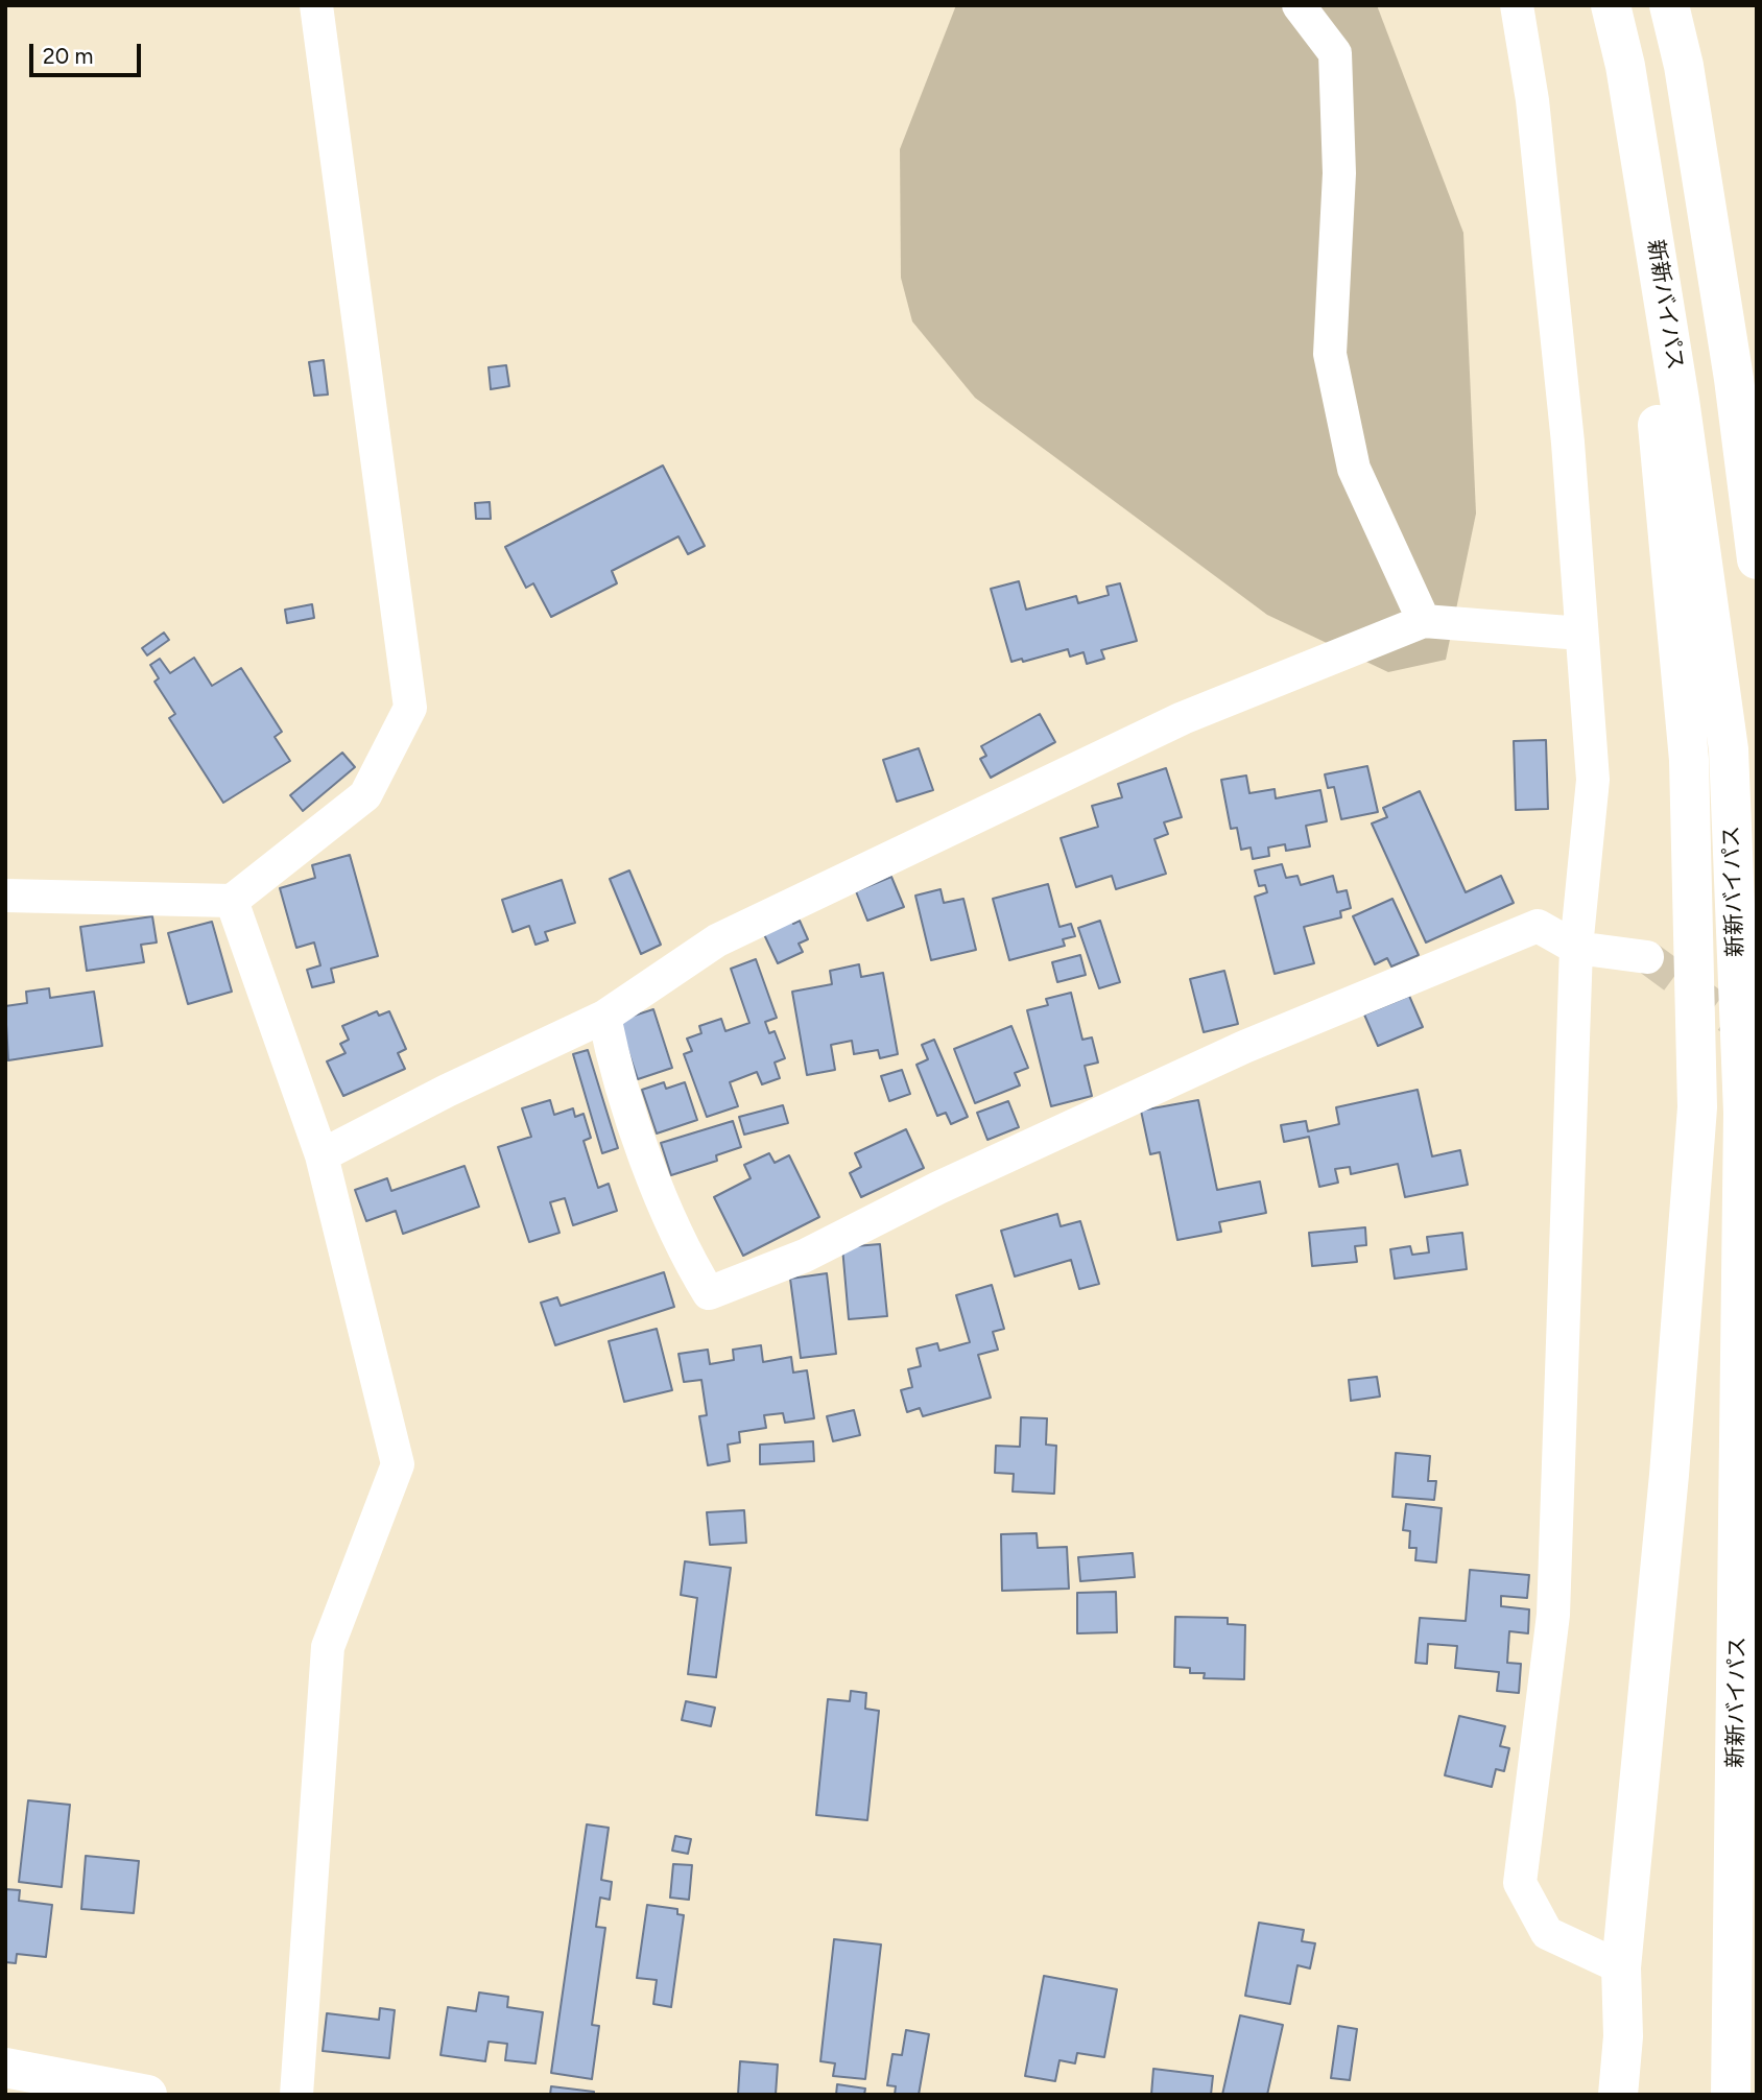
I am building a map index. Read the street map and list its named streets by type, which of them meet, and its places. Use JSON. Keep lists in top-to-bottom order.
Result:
{
  "streets": {
    "main road": ["新新バイパス"]
  },
  "scale_bar": "20 m"
}
